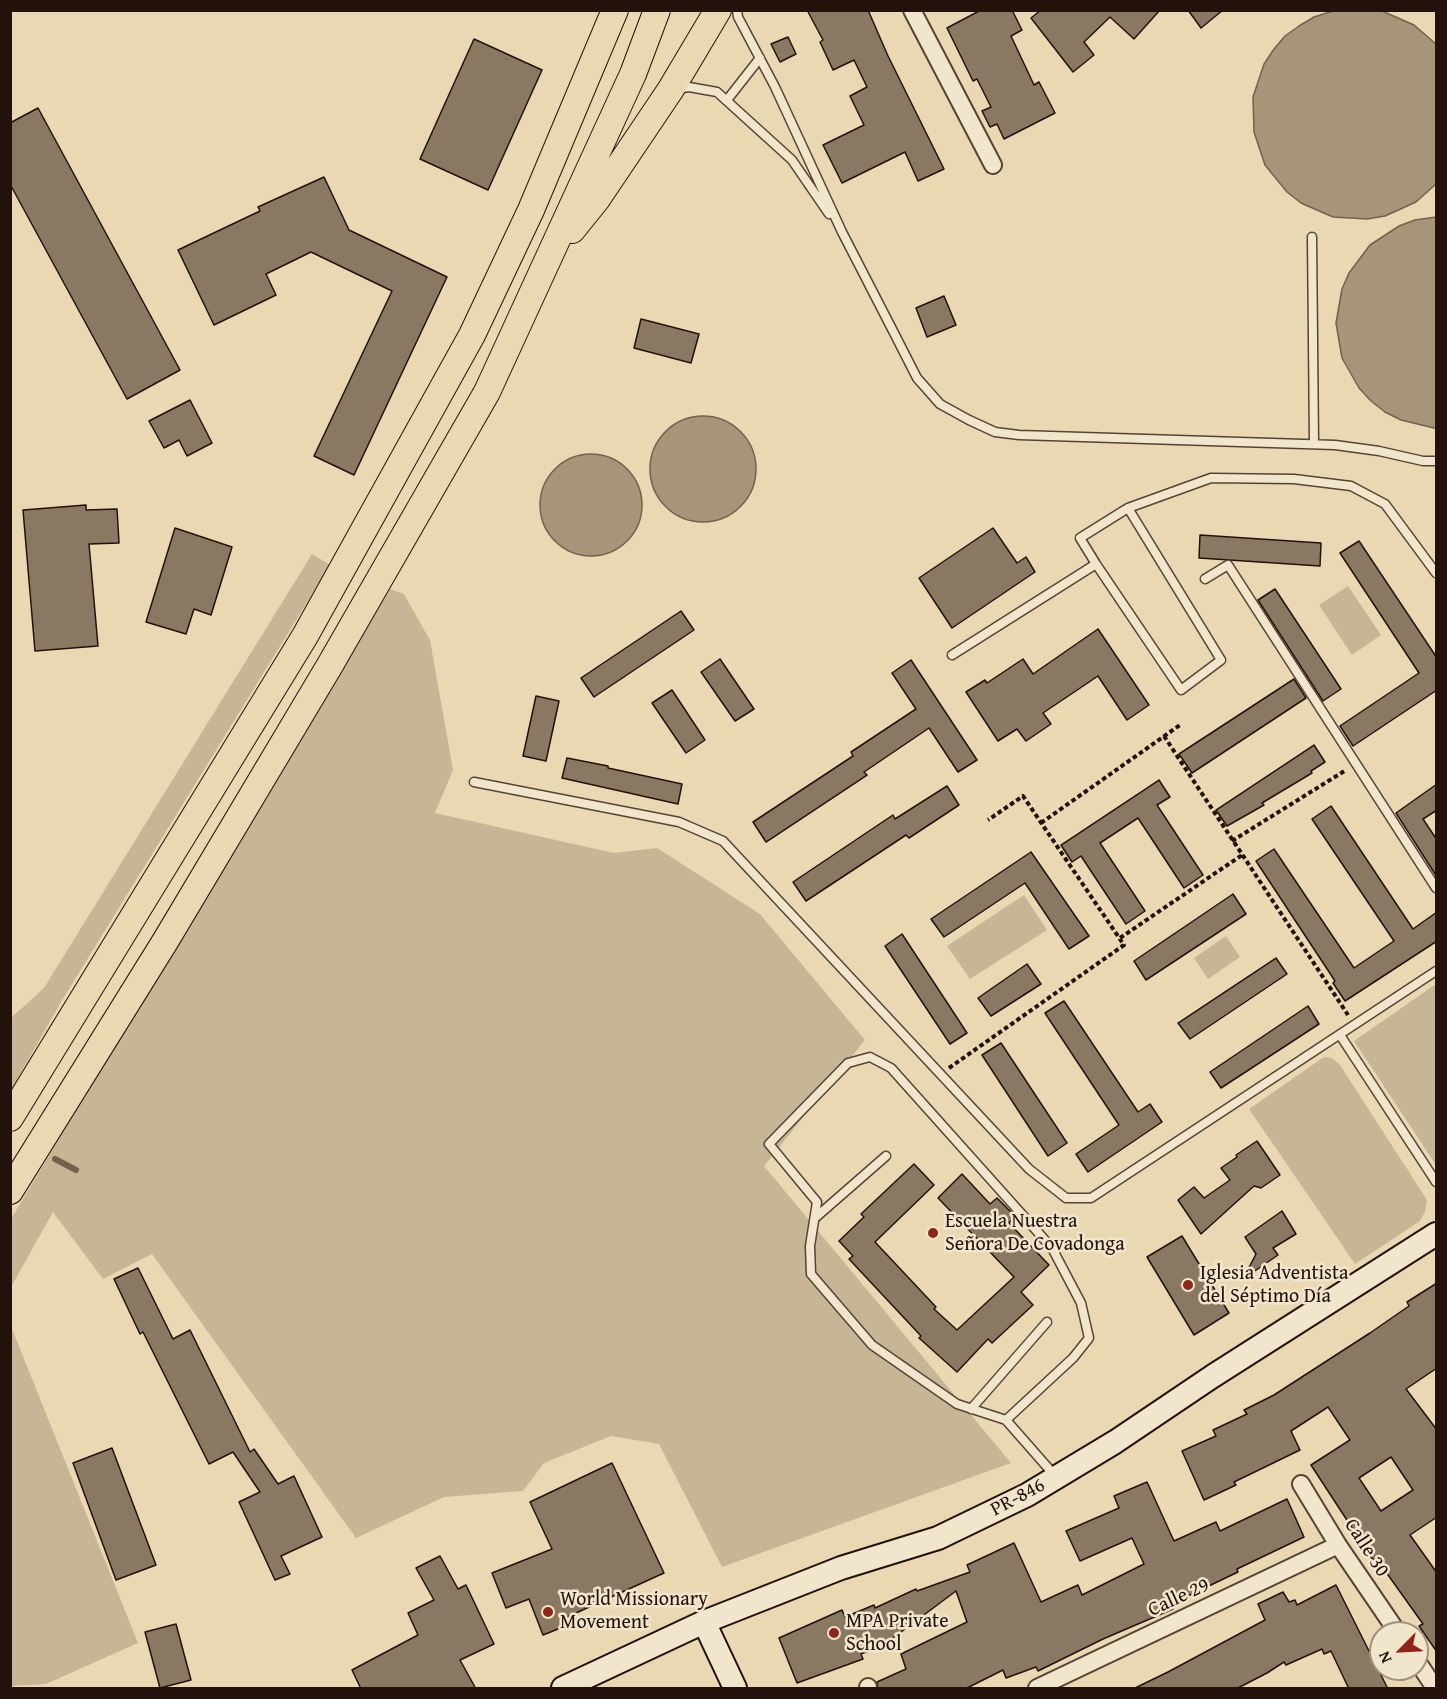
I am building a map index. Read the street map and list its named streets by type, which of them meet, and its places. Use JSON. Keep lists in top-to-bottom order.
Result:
{
  "streets": {
    "street": ["PR-846", "Calle 30", "Calle 29"]
  },
  "crossings": [
    ["Calle 30", "Calle 29"]
  ],
  "places": [
    "Escuela Nuestra Señora De Covadonga",
    "Iglesia Adventista del Séptimo Día",
    "World Missionary Movement",
    "MPA Private School"
  ],
  "north": "bottom left"
}
